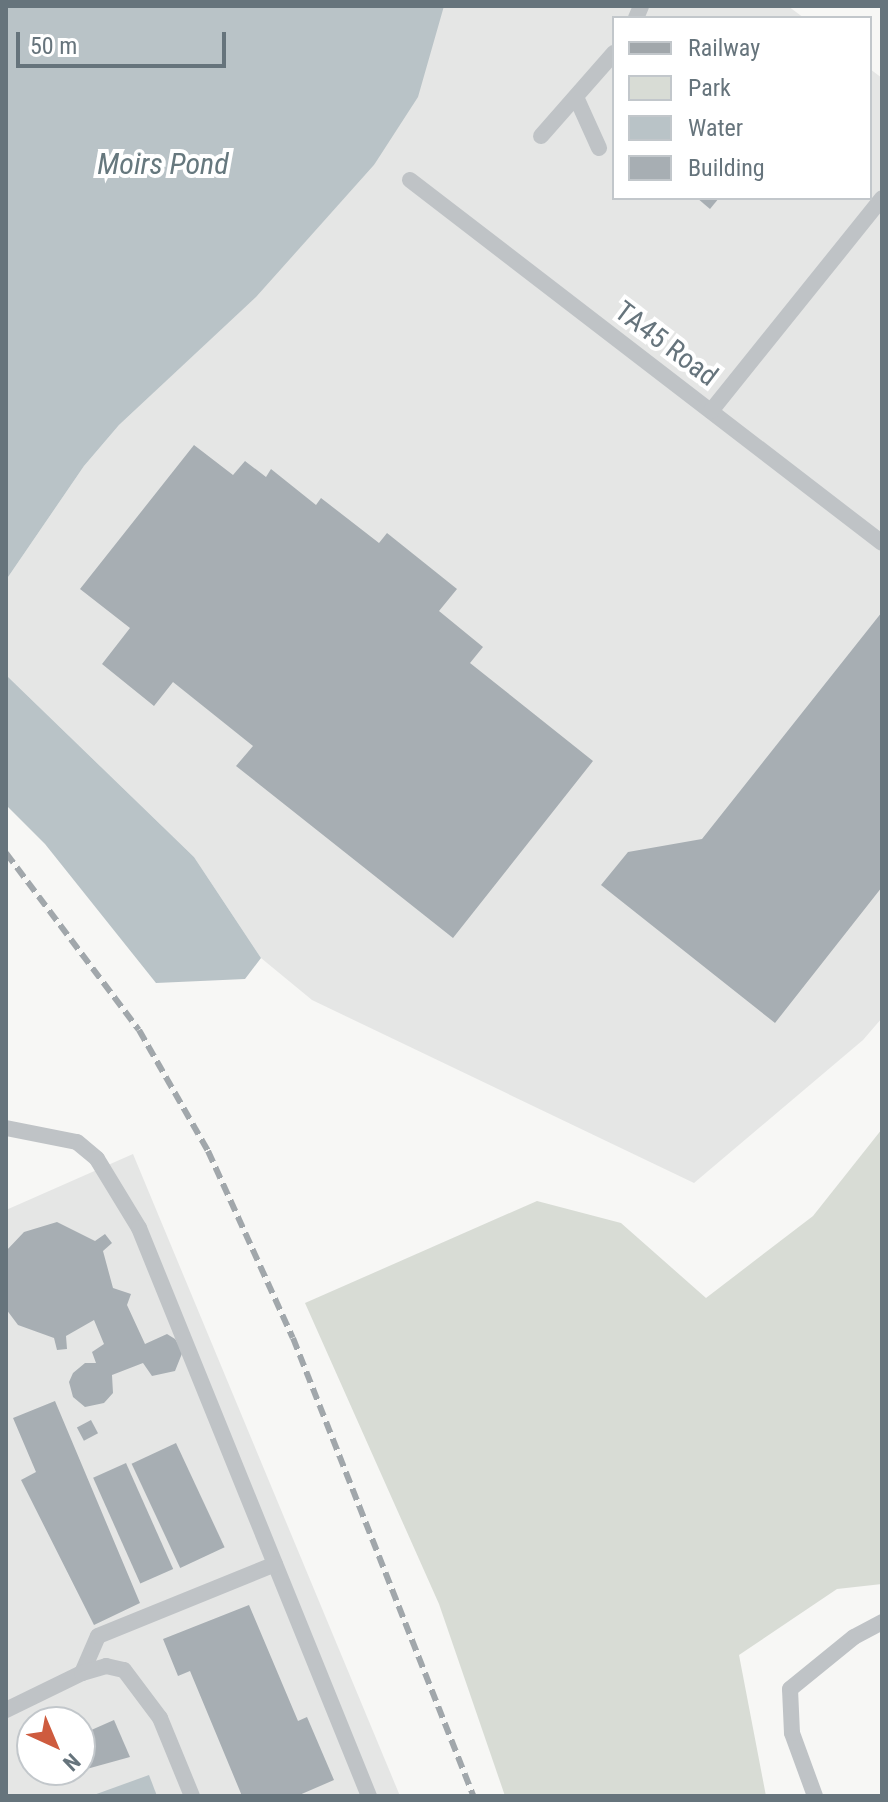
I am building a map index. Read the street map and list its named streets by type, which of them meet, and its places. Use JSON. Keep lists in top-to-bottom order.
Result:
{
  "streets": {
    "lane": ["TA45 Road"]
  },
  "water": ["Moirs Pond"],
  "legend": [
    "Railway",
    "Park",
    "Water",
    "Building"
  ],
  "scale_bar": "50 m",
  "north": "bottom right"
}
